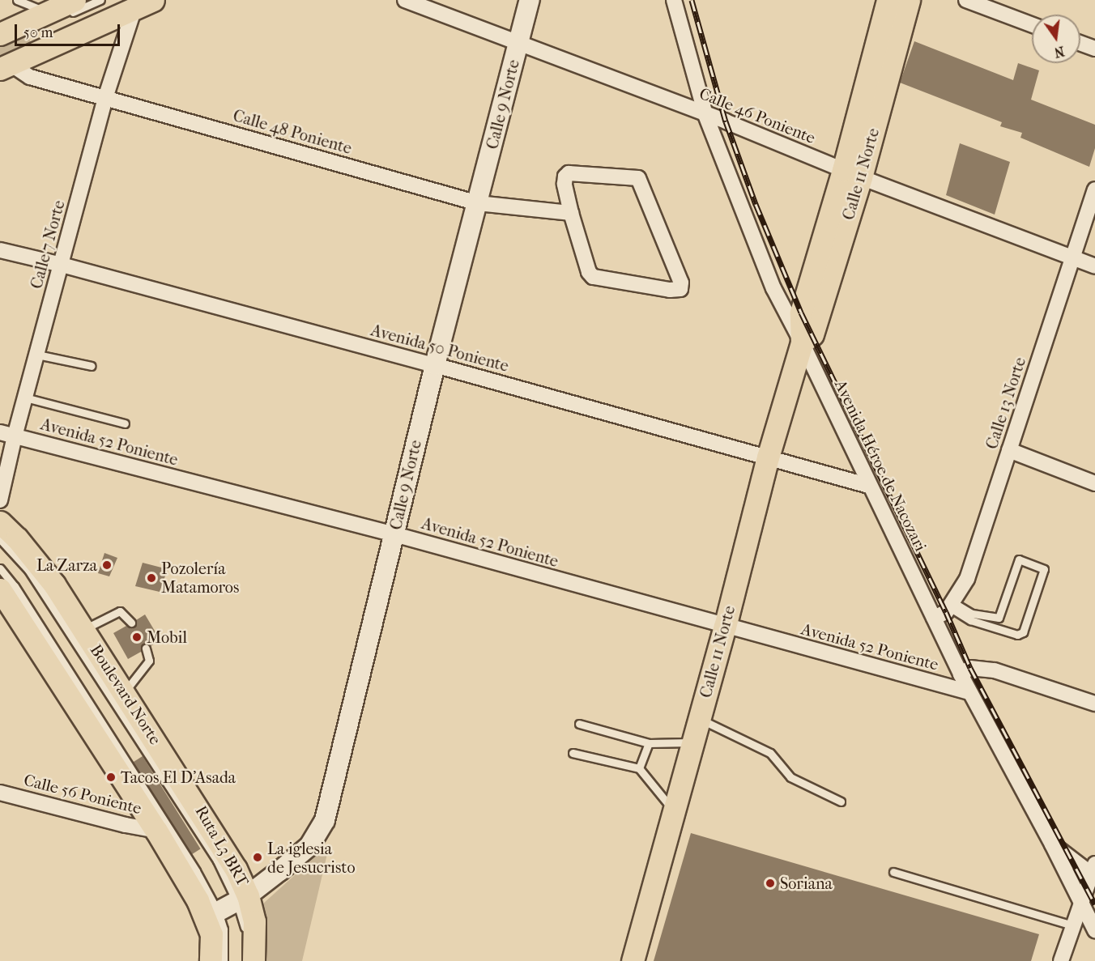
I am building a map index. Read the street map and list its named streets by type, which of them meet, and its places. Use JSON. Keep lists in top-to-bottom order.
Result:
{
  "streets": {
    "main road": ["Calle 9 Norte", "Calle 11 Norte", "Boulevard Norte"],
    "street": [
      "Calle 46 Poniente",
      "Calle 48 Poniente",
      "Calle 7 Norte",
      "Avenida 50 Poniente",
      "Calle 13 Norte",
      "Avenida 52 Poniente",
      "Avenida Héroe de Nacozari",
      "Calle 56 Poniente"
    ],
    "lane": ["Ruta L3 BRT"]
  },
  "crossings": [
    ["Calle 9 Norte", "Calle 46 Poniente"],
    ["Calle 9 Norte", "Calle 48 Poniente"],
    ["Calle 9 Norte", "Avenida 50 Poniente"],
    ["Calle 9 Norte", "Avenida 52 Poniente"],
    ["Calle 9 Norte", "Boulevard Norte"],
    ["Calle 9 Norte", "Ruta L3 BRT"],
    ["Calle 46 Poniente", "Calle 11 Norte"],
    ["Calle 46 Poniente", "Calle 13 Norte"],
    ["Calle 46 Poniente", "Avenida Héroe de Nacozari"],
    ["Calle 48 Poniente", "Calle 7 Norte"],
    ["Calle 11 Norte", "Avenida 50 Poniente"],
    ["Calle 11 Norte", "Avenida 52 Poniente"],
    ["Calle 11 Norte", "Avenida Héroe de Nacozari"],
    ["Calle 7 Norte", "Avenida 50 Poniente"],
    ["Calle 7 Norte", "Avenida 52 Poniente"],
    ["Avenida 50 Poniente", "Avenida Héroe de Nacozari"],
    ["Calle 13 Norte", "Avenida Héroe de Nacozari"],
    ["Avenida 52 Poniente", "Avenida Héroe de Nacozari"],
    ["Boulevard Norte", "Ruta L3 BRT"]
  ],
  "places": [
    "La Zarza",
    "Pozolería Matamoros",
    "Mobil",
    "Tacos El D'Asada",
    "La iglesia de Jesucristo",
    "Soriana"
  ],
  "scale_bar": "50 m",
  "north": "bottom"
}
